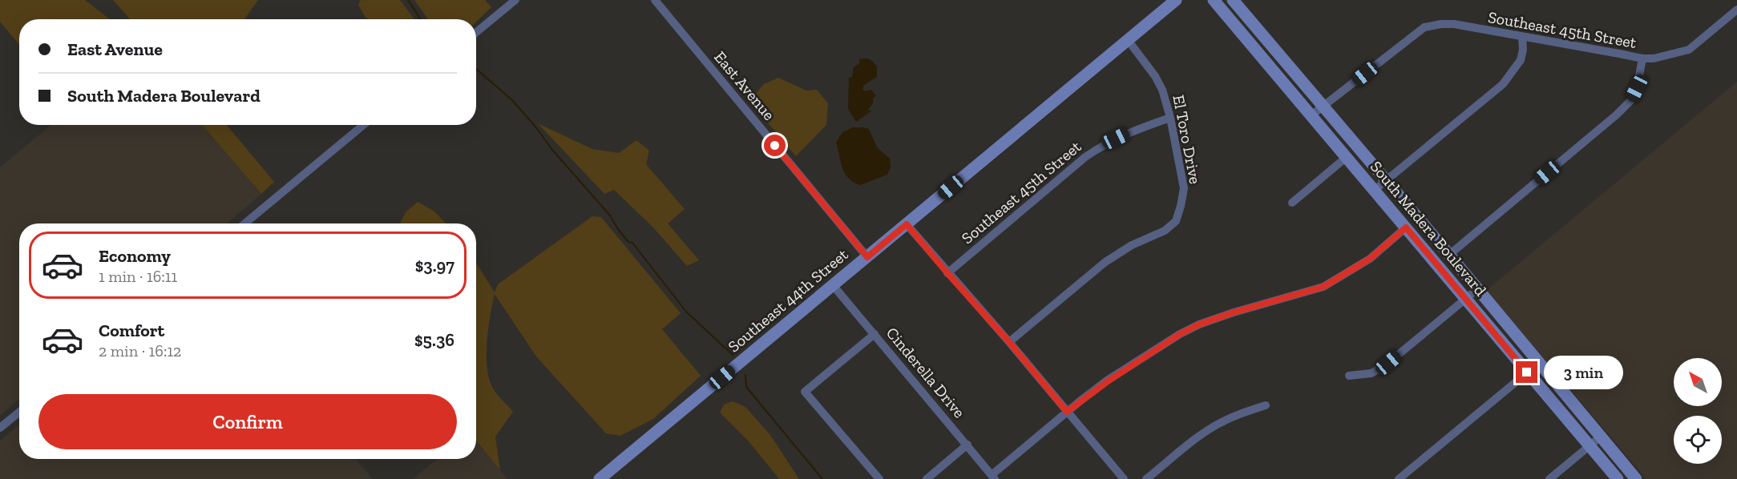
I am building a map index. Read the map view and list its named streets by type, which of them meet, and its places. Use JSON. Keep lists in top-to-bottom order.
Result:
{
  "streets": {
    "street": [
      "Southeast 45th Street",
      "East Avenue",
      "El Toro Drive",
      "South Madera Boulevard",
      "Southeast 44th Street",
      "Cinderella Drive"
    ]
  },
  "crossings": [
    ["Southeast 45th Street", "El Toro Drive"],
    ["Southeast 45th Street", "South Madera Boulevard"],
    ["East Avenue", "Southeast 44th Street"],
    ["El Toro Drive", "Southeast 44th Street"],
    ["Southeast 44th Street", "Cinderella Drive"]
  ],
  "north": "top left",
  "page": {
    "banner": ["East Avenue", "South Madera Boulevard"],
    "list": [
      {
        "name": "Economy",
        "note": "1 min · 16:11",
        "value": "$3.97"
      },
      {
        "name": "Comfort",
        "note": "2 min · 16:12",
        "value": "$5.36"
      }
    ],
    "bubble": "3 min",
    "buttons": "Confirm"
  }
}
